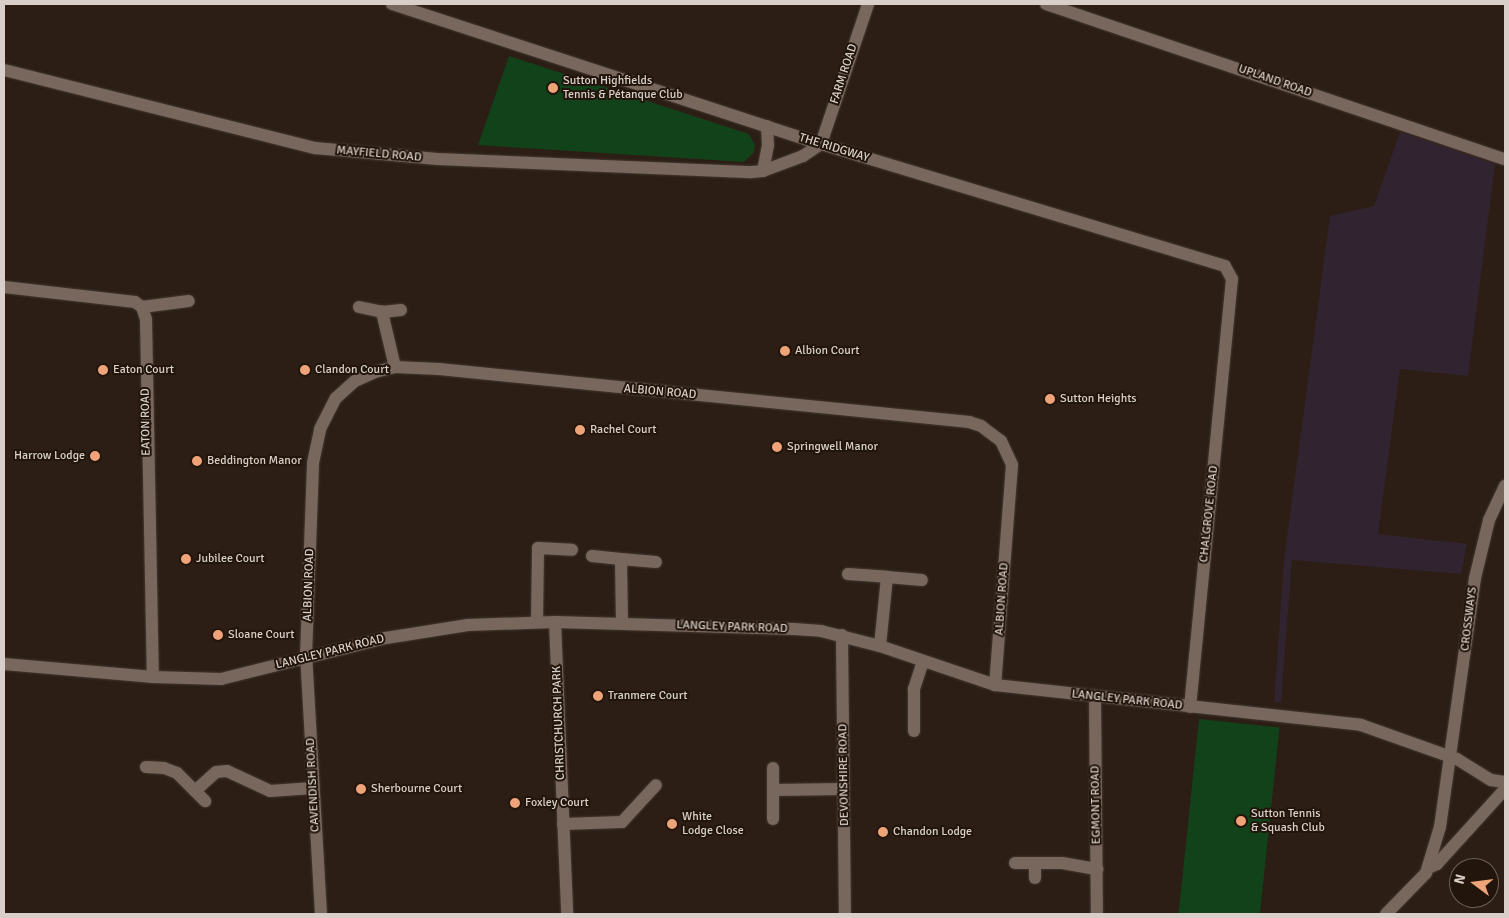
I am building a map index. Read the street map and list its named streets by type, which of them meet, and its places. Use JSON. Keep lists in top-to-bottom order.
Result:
{
  "streets": {
    "street": [
      "FARM ROAD",
      "UPLAND ROAD",
      "THE RIDGWAY",
      "MAYFIELD ROAD",
      "ALBION ROAD",
      "EATON ROAD",
      "CHALGROVE ROAD",
      "CROSSWAYS",
      "LANGLEY PARK ROAD",
      "CHRISTCHURCH PARK",
      "DEVONSHIRE ROAD",
      "CAVENDISH ROAD",
      "EGMONT ROAD"
    ]
  },
  "crossings": [
    ["FARM ROAD", "THE RIDGWAY"],
    ["FARM ROAD", "MAYFIELD ROAD"],
    ["THE RIDGWAY", "MAYFIELD ROAD"],
    ["THE RIDGWAY", "CHALGROVE ROAD"],
    ["ALBION ROAD", "LANGLEY PARK ROAD"],
    ["ALBION ROAD", "CAVENDISH ROAD"],
    ["EATON ROAD", "LANGLEY PARK ROAD"],
    ["CHALGROVE ROAD", "LANGLEY PARK ROAD"],
    ["CROSSWAYS", "LANGLEY PARK ROAD"],
    ["LANGLEY PARK ROAD", "CHRISTCHURCH PARK"],
    ["LANGLEY PARK ROAD", "DEVONSHIRE ROAD"],
    ["LANGLEY PARK ROAD", "CAVENDISH ROAD"],
    ["LANGLEY PARK ROAD", "EGMONT ROAD"]
  ],
  "places": [
    "Sutton Highfields Tennis & Pétanque Club",
    "Albion Court",
    "Eaton Court",
    "Clandon Court",
    "Sutton Heights",
    "Rachel Court",
    "Springwell Manor",
    "Harrow Lodge",
    "Beddington Manor",
    "Jubilee Court",
    "Sloane Court",
    "Tranmere Court",
    "Sherbourne Court",
    "Foxley Court",
    "Sutton Tennis & Squash Club",
    "White Lodge Close",
    "Chandon Lodge"
  ],
  "north": "left"
}
